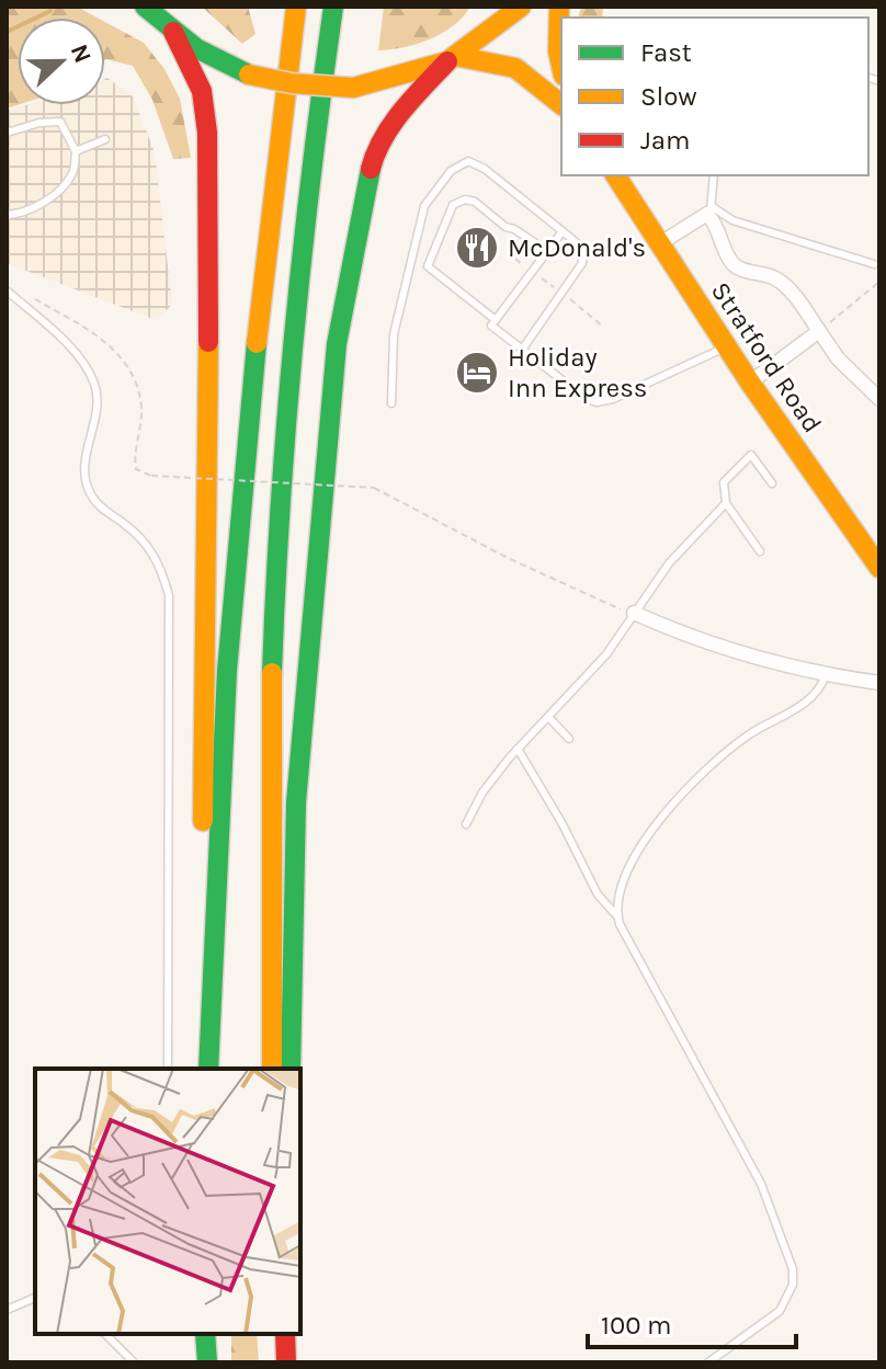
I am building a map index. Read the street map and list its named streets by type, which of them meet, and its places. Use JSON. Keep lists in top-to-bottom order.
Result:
{
  "streets": {
    "highway": ["Stratford Road"]
  },
  "places": {
    "restaurant": ["McDonald's"],
    "hotel": ["Holiday Inn Express"]
  },
  "legend": ["Fast", "Slow", "Jam"],
  "scale_bar": "100 m",
  "north": "right"
}
